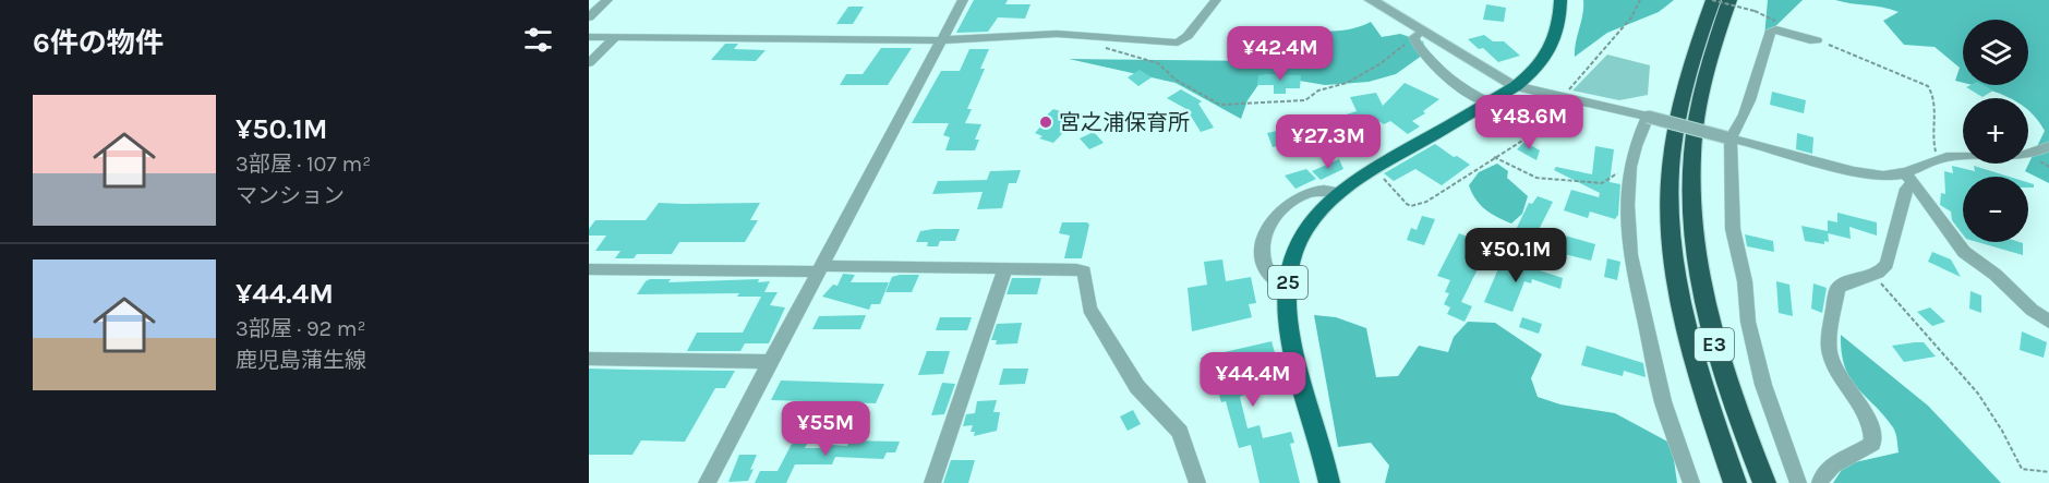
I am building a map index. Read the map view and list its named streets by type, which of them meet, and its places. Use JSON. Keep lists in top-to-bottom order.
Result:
{
  "streets": {
    "highway": ["E3"],
    "main road": ["25"]
  },
  "places": ["宮之浦保育所"],
  "page": {
    "heading": "6件の物件",
    "map_buttons": ["+", "−"],
    "price": [
      "¥42.4M",
      "¥48.6M",
      "¥27.3M",
      "¥50.1M",
      "¥44.4M",
      "¥55M"
    ],
    "list": [
      {
        "name": "¥50.1M",
        "note": "3部屋 · 107 m² · マンション"
      },
      {
        "name": "¥44.4M",
        "note": "3部屋 · 92 m² · 鹿児島蒲生線"
      }
    ]
  }
}
